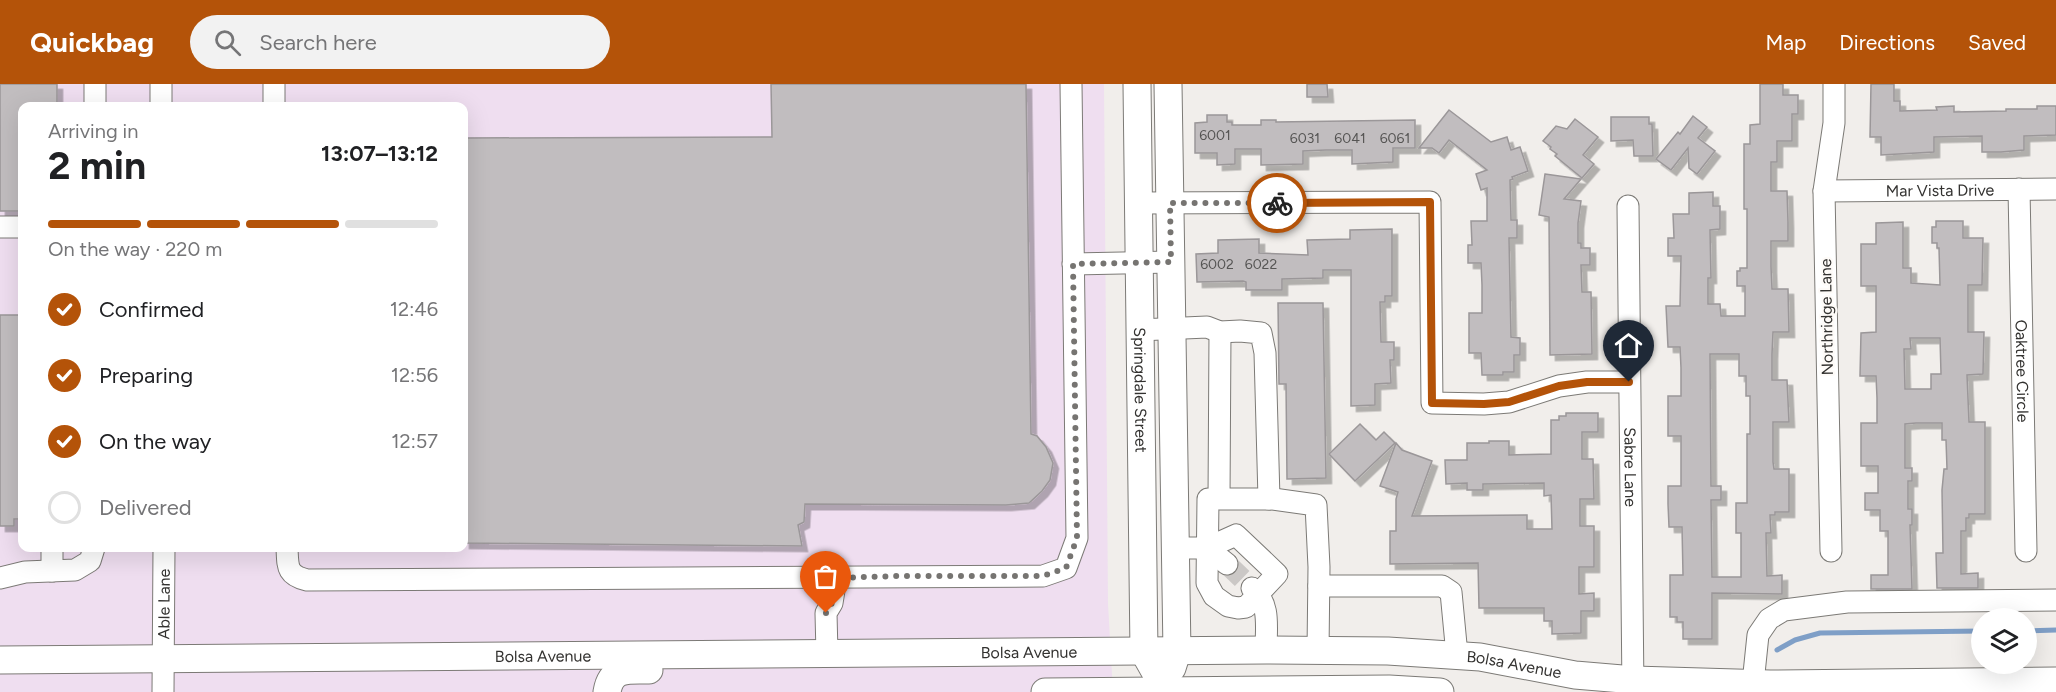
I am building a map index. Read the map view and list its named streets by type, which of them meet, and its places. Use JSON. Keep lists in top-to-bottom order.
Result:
{
  "streets": {
    "main road": ["Springdale Street", "Bolsa Avenue"],
    "street": [
      "Mar Vista Drive",
      "Northridge Lane",
      "Oaktree Circle",
      "Sabre Lane",
      "Able Lane"
    ]
  },
  "crossings": [
    ["Mar Vista Drive", "Northridge Lane"],
    ["Mar Vista Drive", "Oaktree Circle"],
    ["Springdale Street", "Bolsa Avenue"],
    ["Sabre Lane", "Bolsa Avenue"],
    ["Able Lane", "Bolsa Avenue"]
  ],
  "house_numbers": [
    "6001",
    "6031",
    "6041",
    "6061",
    "6002",
    "6022"
  ],
  "page": {
    "header": "Quickbag",
    "search": "Search here",
    "nav": ["Map", "Directions", "Saved"],
    "heading": ["2 min", "Arriving in", "13:07–13:12"],
    "bar": "On the way · 220 m",
    "list": [
      ["Confirmed", "12:46"],
      ["Preparing", "12:56"],
      ["On the way", "12:57"],
      "Delivered"
    ]
  }
}
